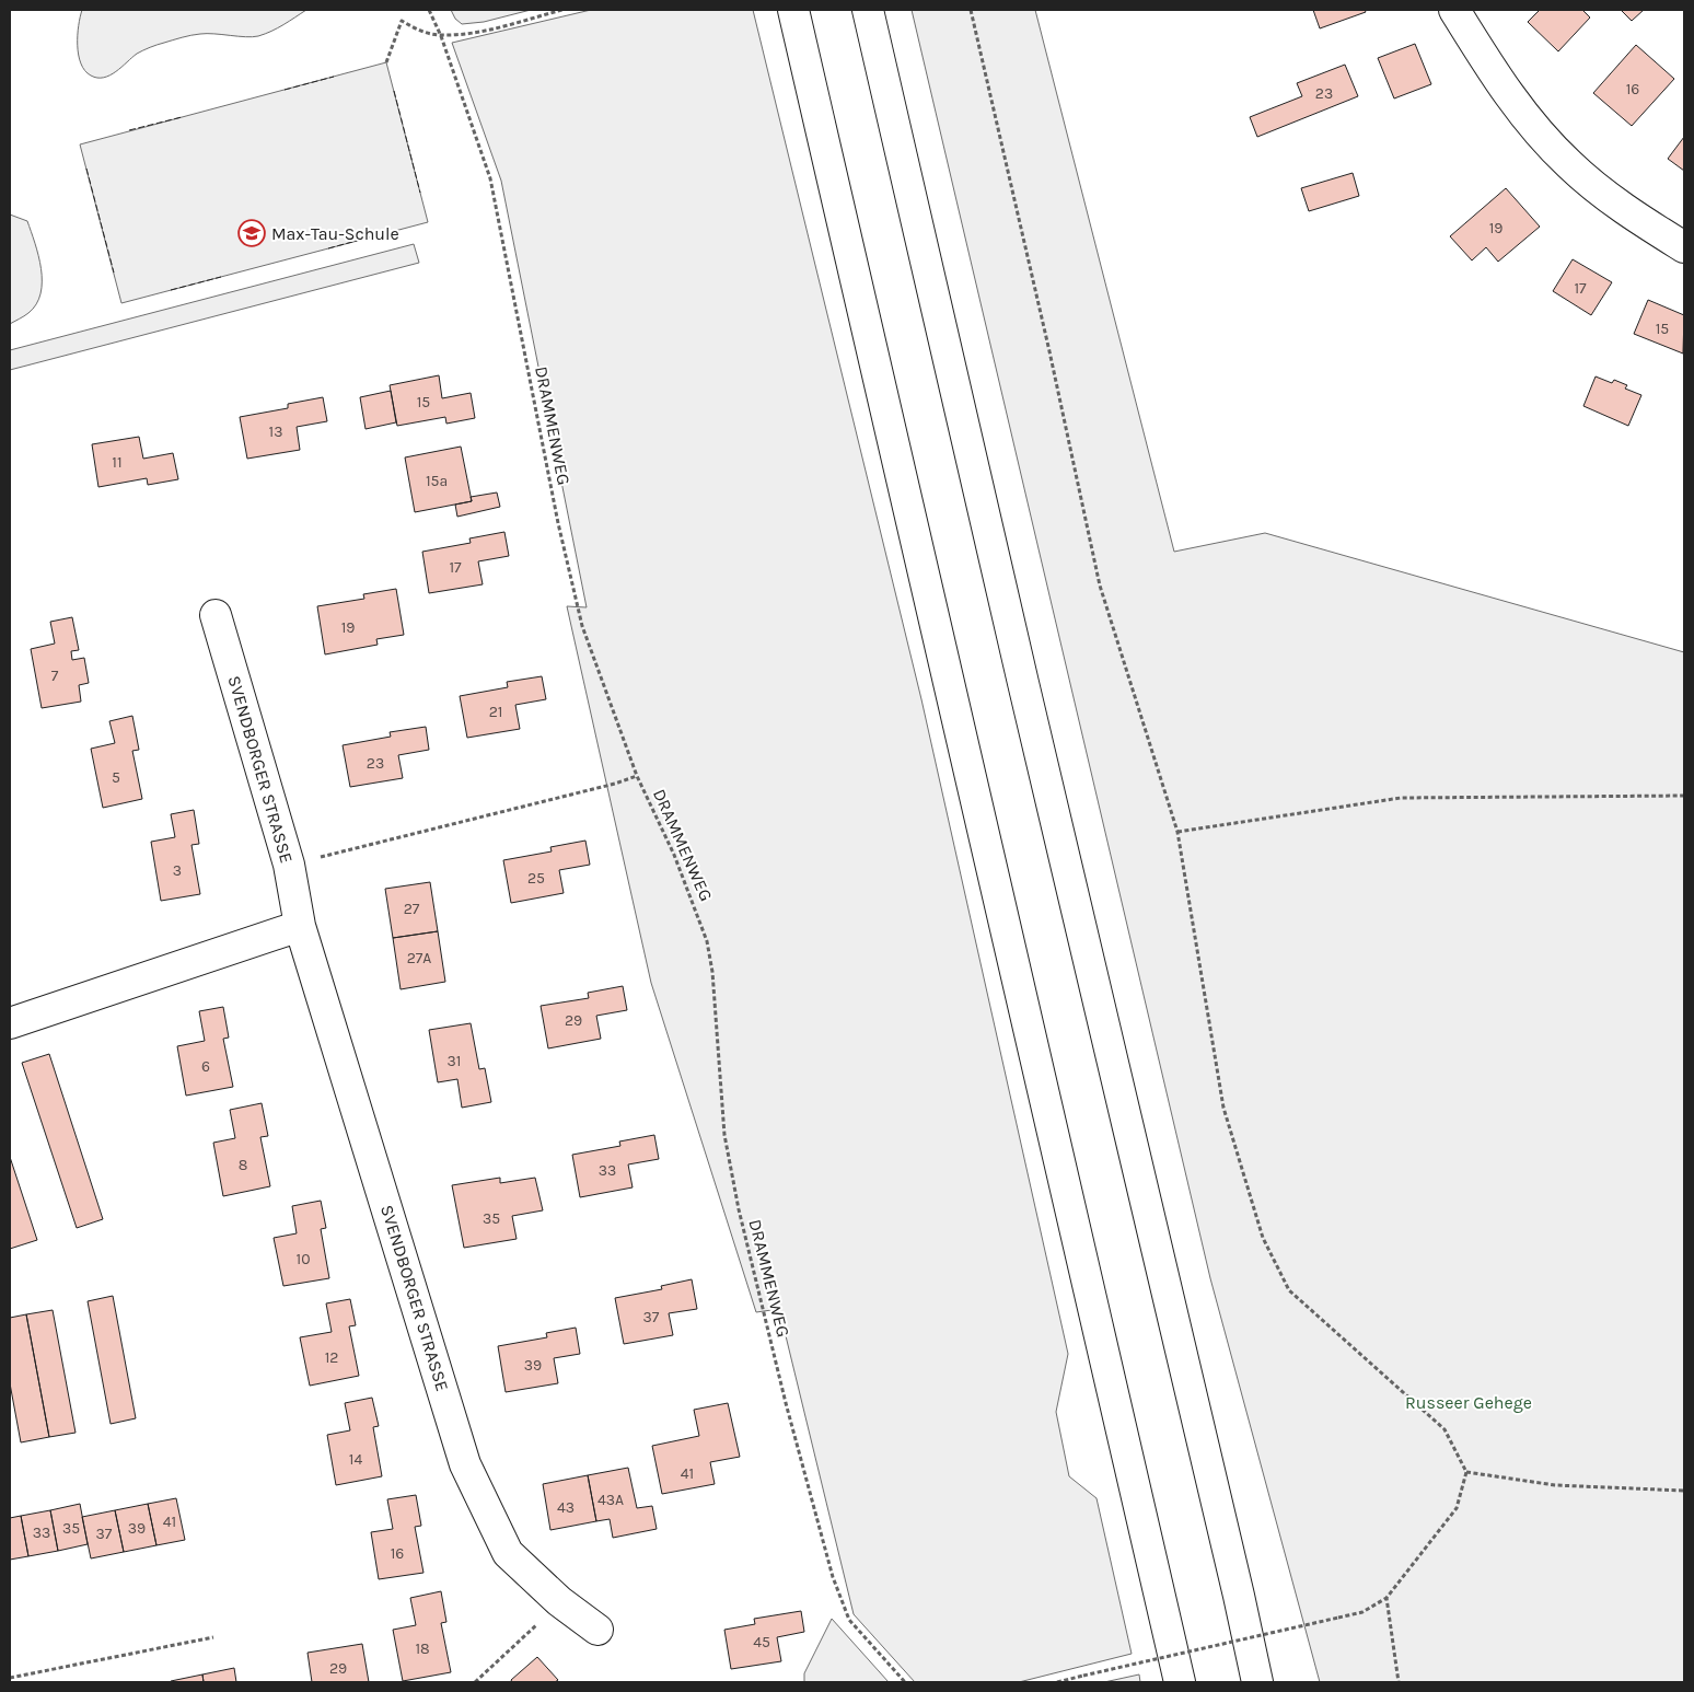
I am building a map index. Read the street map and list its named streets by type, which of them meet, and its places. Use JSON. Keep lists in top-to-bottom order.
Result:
{
  "streets": {
    "main road": ["SVENDBORGER STRASSE"],
    "path": ["DRAMMENWEG"]
  },
  "parks": ["Russeer Gehege"],
  "places": {
    "school or university": ["Max-Tau-Schule"]
  },
  "house_numbers": [
    "16",
    "23",
    "19",
    "17",
    "15",
    "15",
    "13",
    "11",
    "15a",
    "17",
    "19",
    "7",
    "21",
    "23",
    "5",
    "3",
    "25",
    "27",
    "27A",
    "29",
    "31",
    "6",
    "8",
    "33",
    "35",
    "10",
    "37",
    "12",
    "39",
    "14",
    "41",
    "43A",
    "43",
    "41",
    "35",
    "39",
    "33",
    "37",
    "16",
    "45",
    "18",
    "29"
  ]
}
